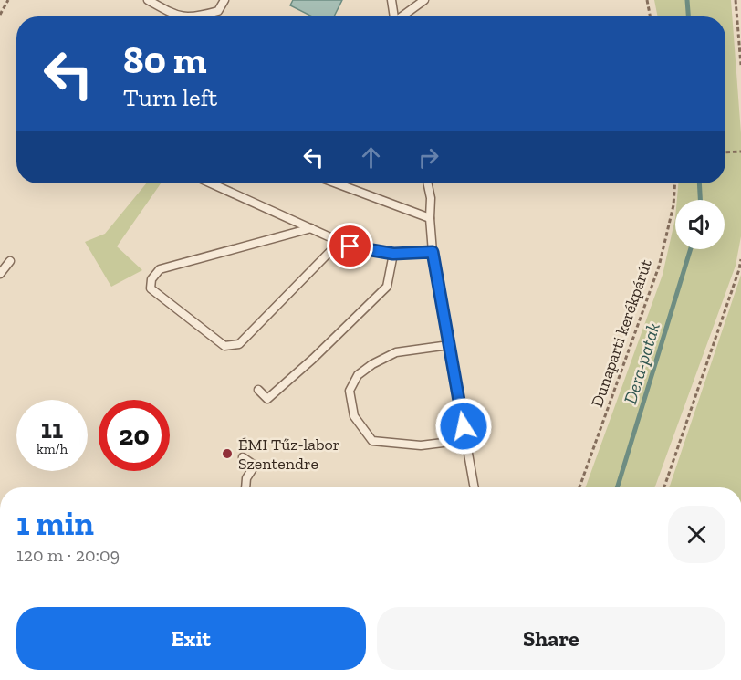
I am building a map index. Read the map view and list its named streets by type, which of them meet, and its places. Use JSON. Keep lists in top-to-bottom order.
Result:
{
  "streets": {
    "path": ["Dunaparti kerékpárút"]
  },
  "water": ["Dera-patak"],
  "places": ["ÉMI Tűz-labor Szentendre"],
  "page": {
    "turn": ["80 m", "Turn left"],
    "speed": "11 km/h",
    "limit": "20",
    "heading": ["1 min", "120 m · 20:09"],
    "buttons": ["Exit", "Share"]
  }
}
